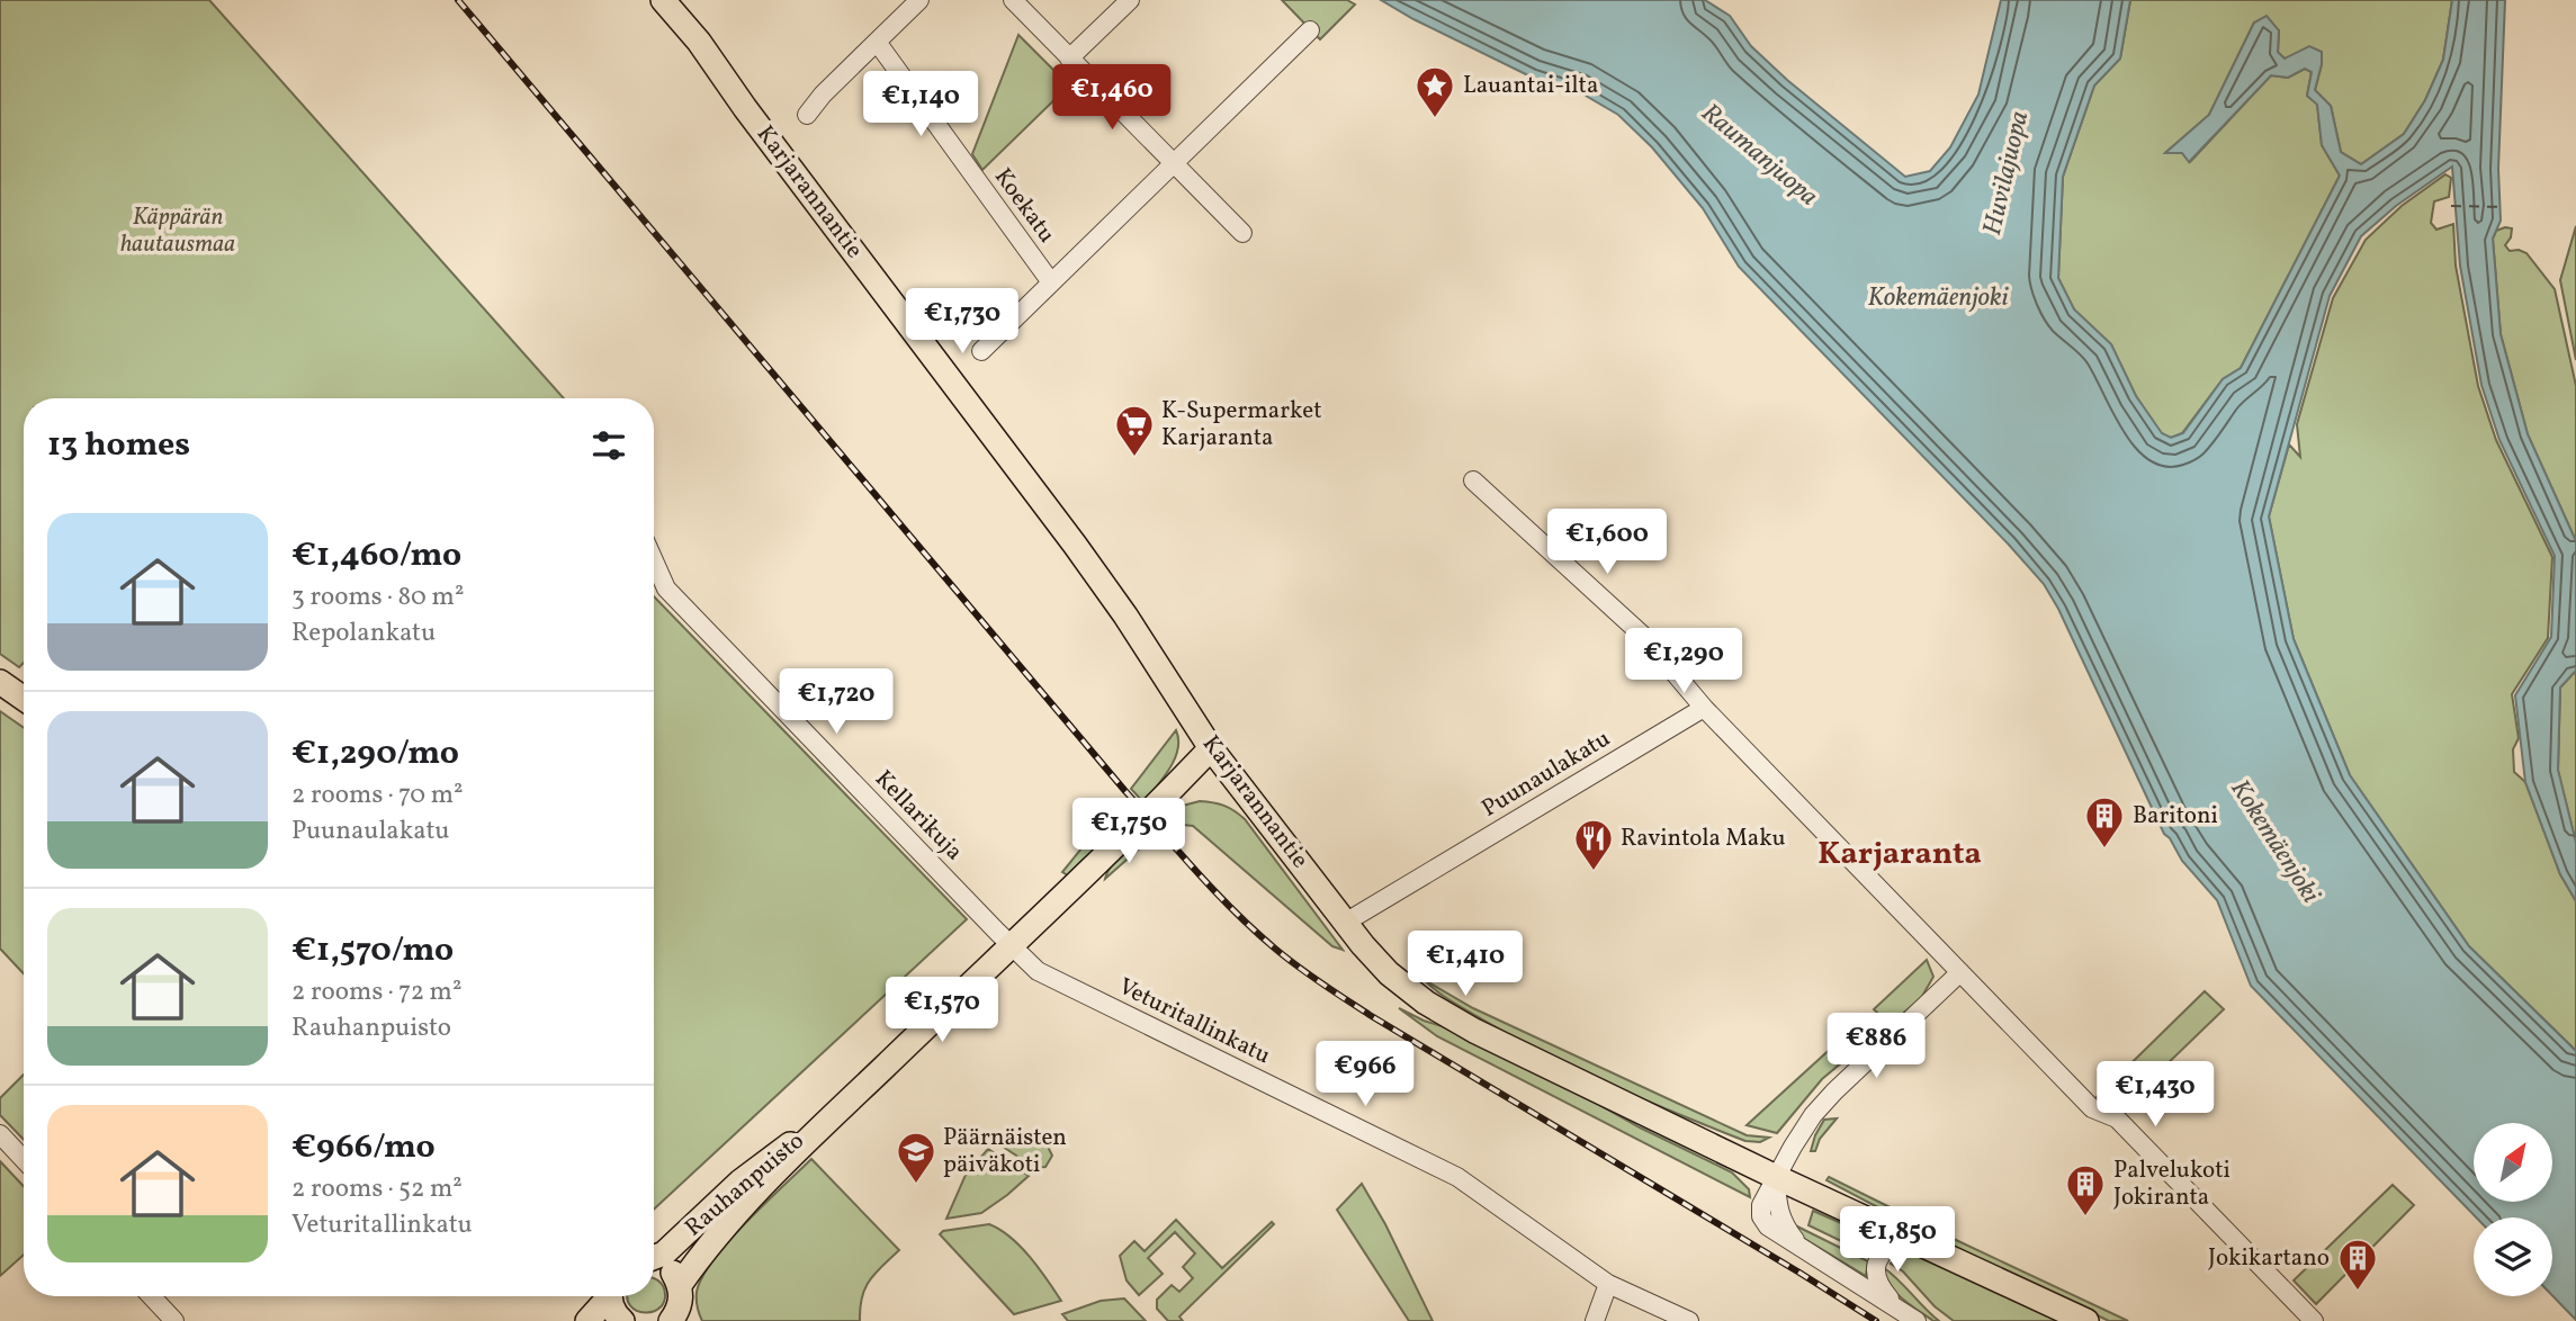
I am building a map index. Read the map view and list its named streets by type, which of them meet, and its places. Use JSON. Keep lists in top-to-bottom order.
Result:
{
  "streets": {
    "main road": ["Karjarannantie", "Rauhanpuisto"],
    "street": [
      "Koekatu",
      "Puunaulakatu",
      "Kellarikuja",
      "Veturitallinkatu"
    ]
  },
  "crossings": [
    ["Karjarannantie", "Puunaulakatu"],
    ["Karjarannantie", "Rauhanpuisto"],
    ["Kellarikuja", "Veturitallinkatu"],
    ["Kellarikuja", "Rauhanpuisto"],
    ["Veturitallinkatu", "Rauhanpuisto"]
  ],
  "districts": ["Karjaranta"],
  "water": ["Raumanjuopa", "Huvilajuopa", "Kokemäenjoki"],
  "parks": ["Käppärän hautausmaa"],
  "places": {
    "place": ["Lauantai-ilta"],
    "supermarket": ["K-Supermarket Karjaranta"],
    "building": ["Baritoni", "Palvelukoti Jokiranta", "Jokikartano"],
    "restaurant": ["Ravintola Maku"],
    "school or university": ["Päärnäisten päiväkoti"]
  },
  "north": "top right",
  "page": {
    "price": [
      "€1,460",
      "€1,140",
      "€1,730",
      "€1,600",
      "€1,290",
      "€1,720",
      "€1,750",
      "€1,410",
      "€1,570",
      "€886",
      "€966",
      "€1,430",
      "€1,850"
    ],
    "heading": "13 homes",
    "list": [
      {
        "name": "€1,460/mo",
        "note": "3 rooms · 80 m² · Repolankatu"
      },
      {
        "name": "€1,290/mo",
        "note": "2 rooms · 70 m² · Puunaulakatu"
      },
      {
        "name": "€1,570/mo",
        "note": "2 rooms · 72 m² · Rauhanpuisto"
      },
      {
        "name": "€966/mo",
        "note": "2 rooms · 52 m² · Veturitallinkatu"
      }
    ]
  }
}
